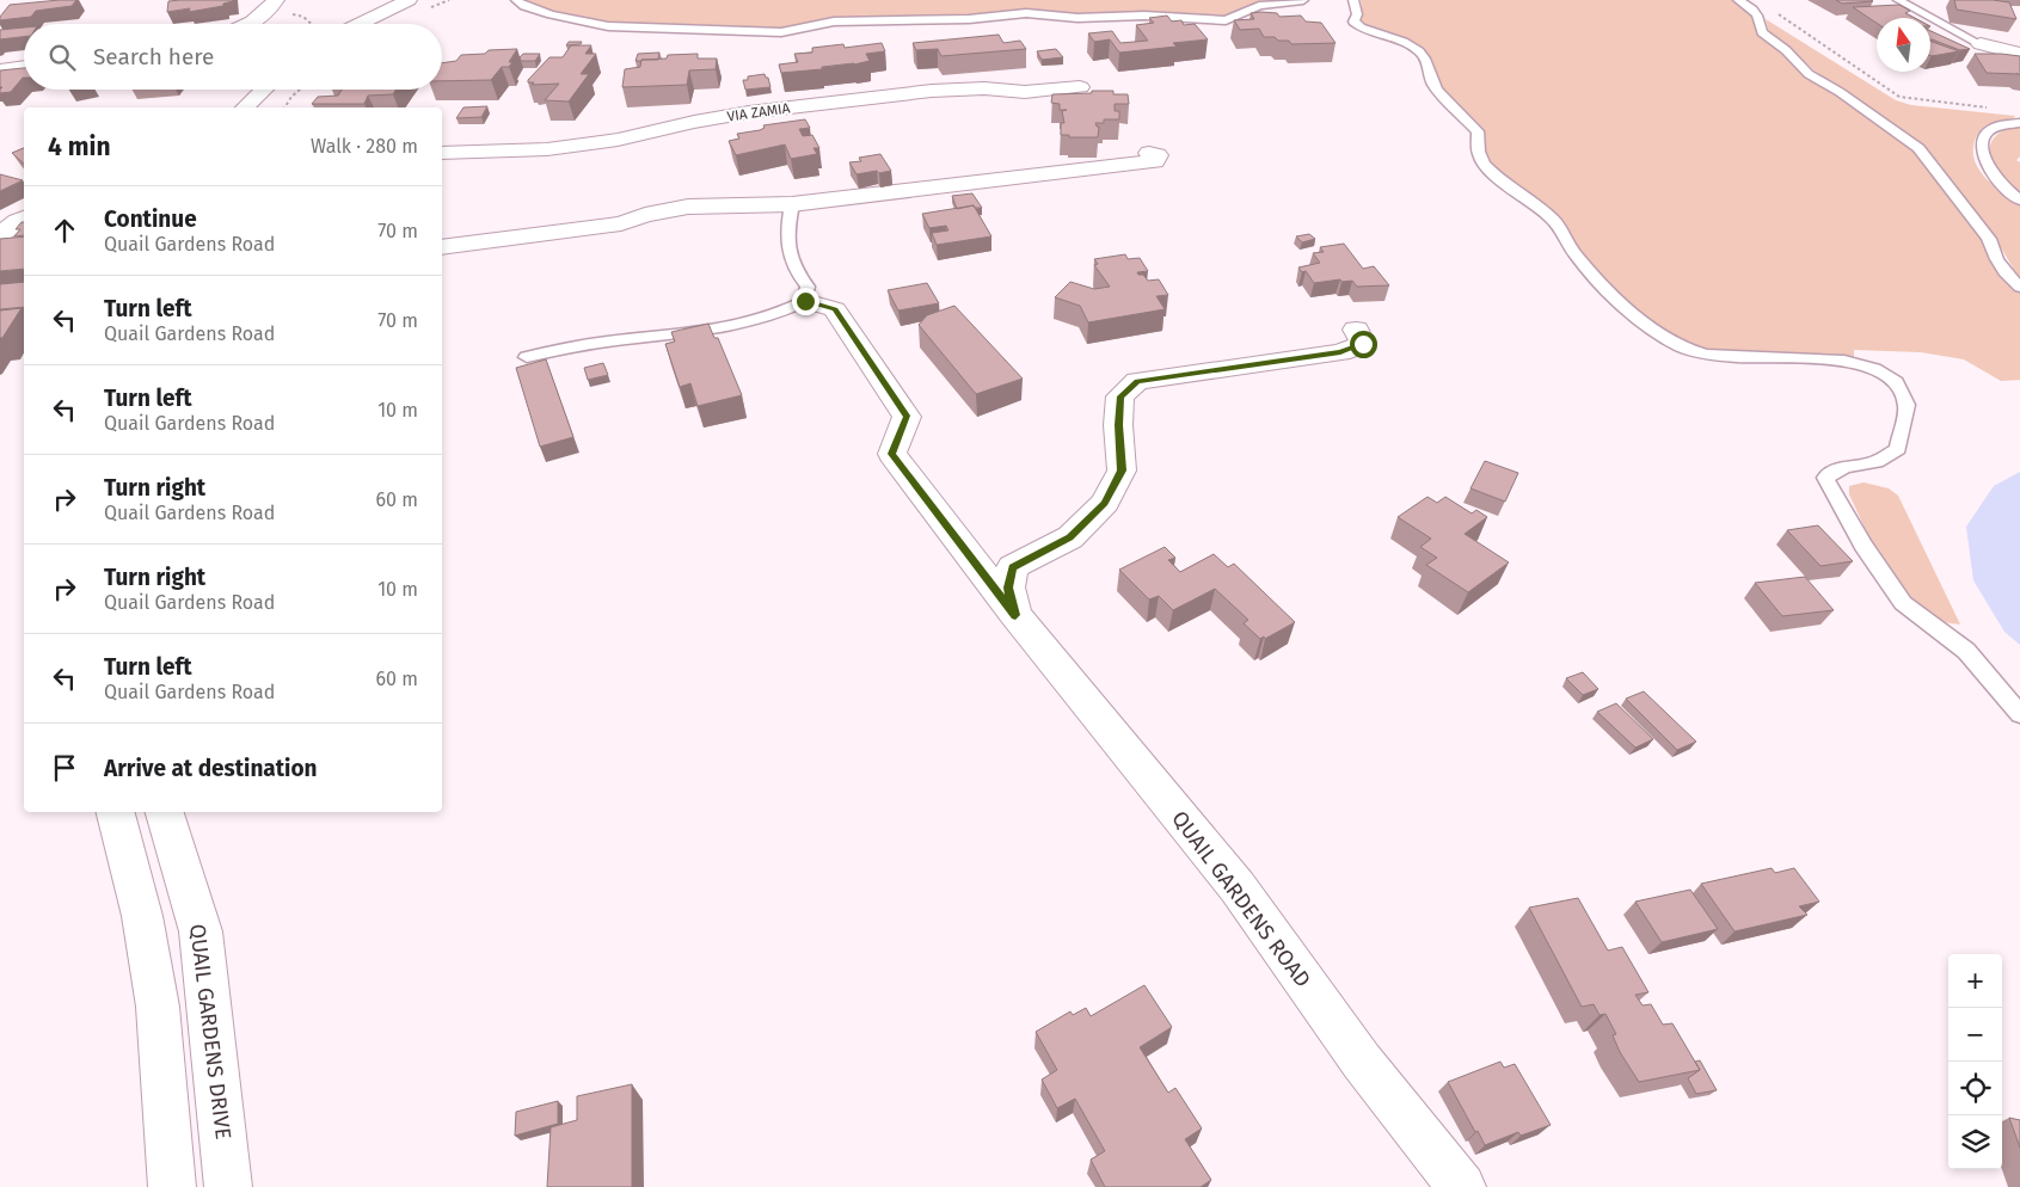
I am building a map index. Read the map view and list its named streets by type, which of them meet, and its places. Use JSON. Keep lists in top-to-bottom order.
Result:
{
  "streets": {
    "street": ["VIA ZAMIA", "QUAIL GARDENS ROAD", "QUAIL GARDENS DRIVE"]
  },
  "north": "top",
  "page": {
    "search": "Search here",
    "heading": ["4 min", "Walk · 280 m"],
    "list": [
      ["Continue", "Quail Gardens Road", "70 m"],
      ["Turn left", "Quail Gardens Road", "70 m"],
      ["Turn left", "Quail Gardens Road", "10 m"],
      ["Turn right", "Quail Gardens Road", "60 m"],
      ["Turn right", "Quail Gardens Road", "10 m"],
      ["Turn left", "Quail Gardens Road", "60 m"],
      "Arrive at destination"
    ],
    "map_buttons": ["+", "−"]
  }
}
